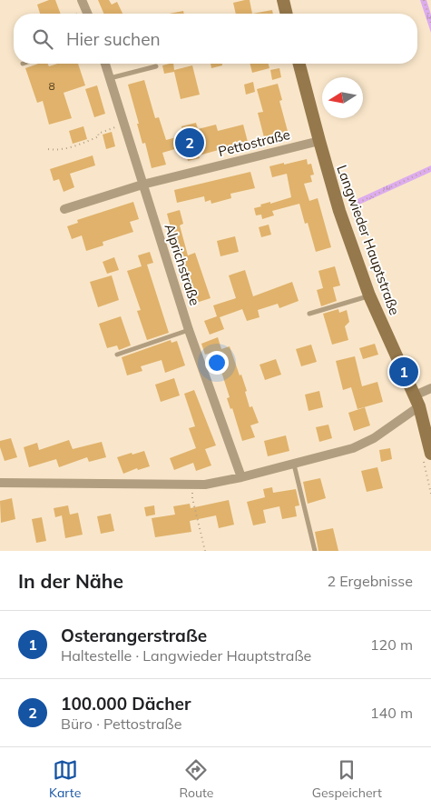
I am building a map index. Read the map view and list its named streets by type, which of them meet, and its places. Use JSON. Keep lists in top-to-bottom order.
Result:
{
  "streets": {
    "street": ["Pettostraße", "Langwieder Hauptstraße", "Alprichstraße"]
  },
  "crossings": [
    ["Pettostraße", "Langwieder Hauptstraße"],
    ["Pettostraße", "Alprichstraße"]
  ],
  "house_numbers": ["8"],
  "north": "left",
  "page": {
    "search": "Hier suchen",
    "pins": ["2", "1"],
    "heading": ["In der Nähe", "2 Ergebnisse"],
    "list": [
      {
        "mark": "1",
        "name": "Osterangerstraße",
        "note": "Haltestelle · Langwieder Hauptstraße",
        "value": "120 m"
      },
      {
        "mark": "2",
        "name": "100.000 Dächer",
        "note": "Büro · Pettostraße",
        "value": "140 m"
      }
    ],
    "nav": ["Karte", "Route", "Gespeichert"]
  }
}
